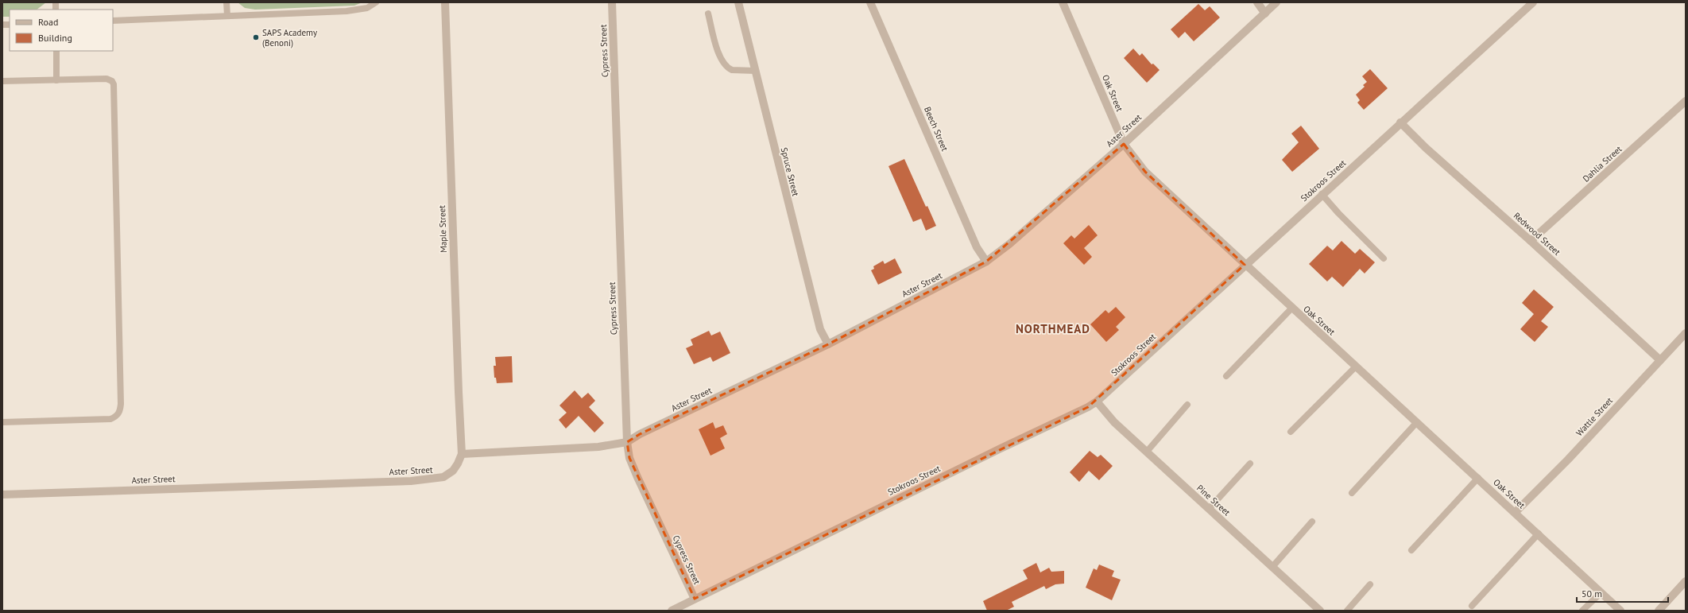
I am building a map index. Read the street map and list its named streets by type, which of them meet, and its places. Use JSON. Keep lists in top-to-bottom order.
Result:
{
  "streets": {
    "street": [
      "Cypress Street",
      "Oak Street",
      "Beech Street",
      "Aster Street",
      "Dahlia Street",
      "Spruce Street",
      "Stokroos Street",
      "Maple Street",
      "Redwood Street",
      "Wattle Street",
      "Pine Street"
    ]
  },
  "crossings": [
    ["Cypress Street", "Aster Street"],
    ["Cypress Street", "Stokroos Street"],
    ["Oak Street", "Aster Street"],
    ["Oak Street", "Stokroos Street"],
    ["Oak Street", "Wattle Street"],
    ["Beech Street", "Aster Street"],
    ["Aster Street", "Spruce Street"],
    ["Aster Street", "Maple Street"],
    ["Dahlia Street", "Redwood Street"],
    ["Stokroos Street", "Redwood Street"],
    ["Stokroos Street", "Pine Street"],
    ["Redwood Street", "Wattle Street"]
  ],
  "districts": ["NORTHMEAD"],
  "places": ["SAPS Academy (Benoni)"],
  "legend": ["Road", "Building"],
  "scale_bar": "50 m"
}
